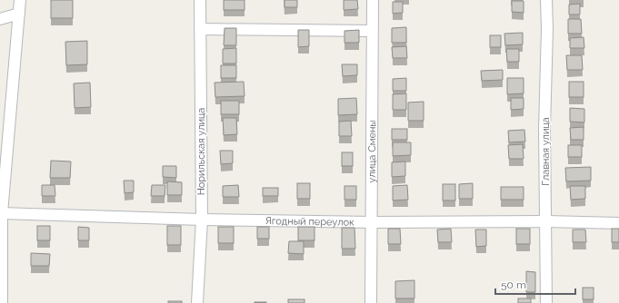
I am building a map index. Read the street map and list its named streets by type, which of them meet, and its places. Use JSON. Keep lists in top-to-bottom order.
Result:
{
  "streets": {
    "street": [
      "Норильская улица",
      "улица Смены",
      "Главная улица",
      "Ягодный переулок"
    ]
  },
  "crossings": [
    ["Норильская улица", "Ягодный переулок"],
    ["улица Смены", "Ягодный переулок"],
    ["Главная улица", "Ягодный переулок"]
  ],
  "scale_bar": "50 m"
}
